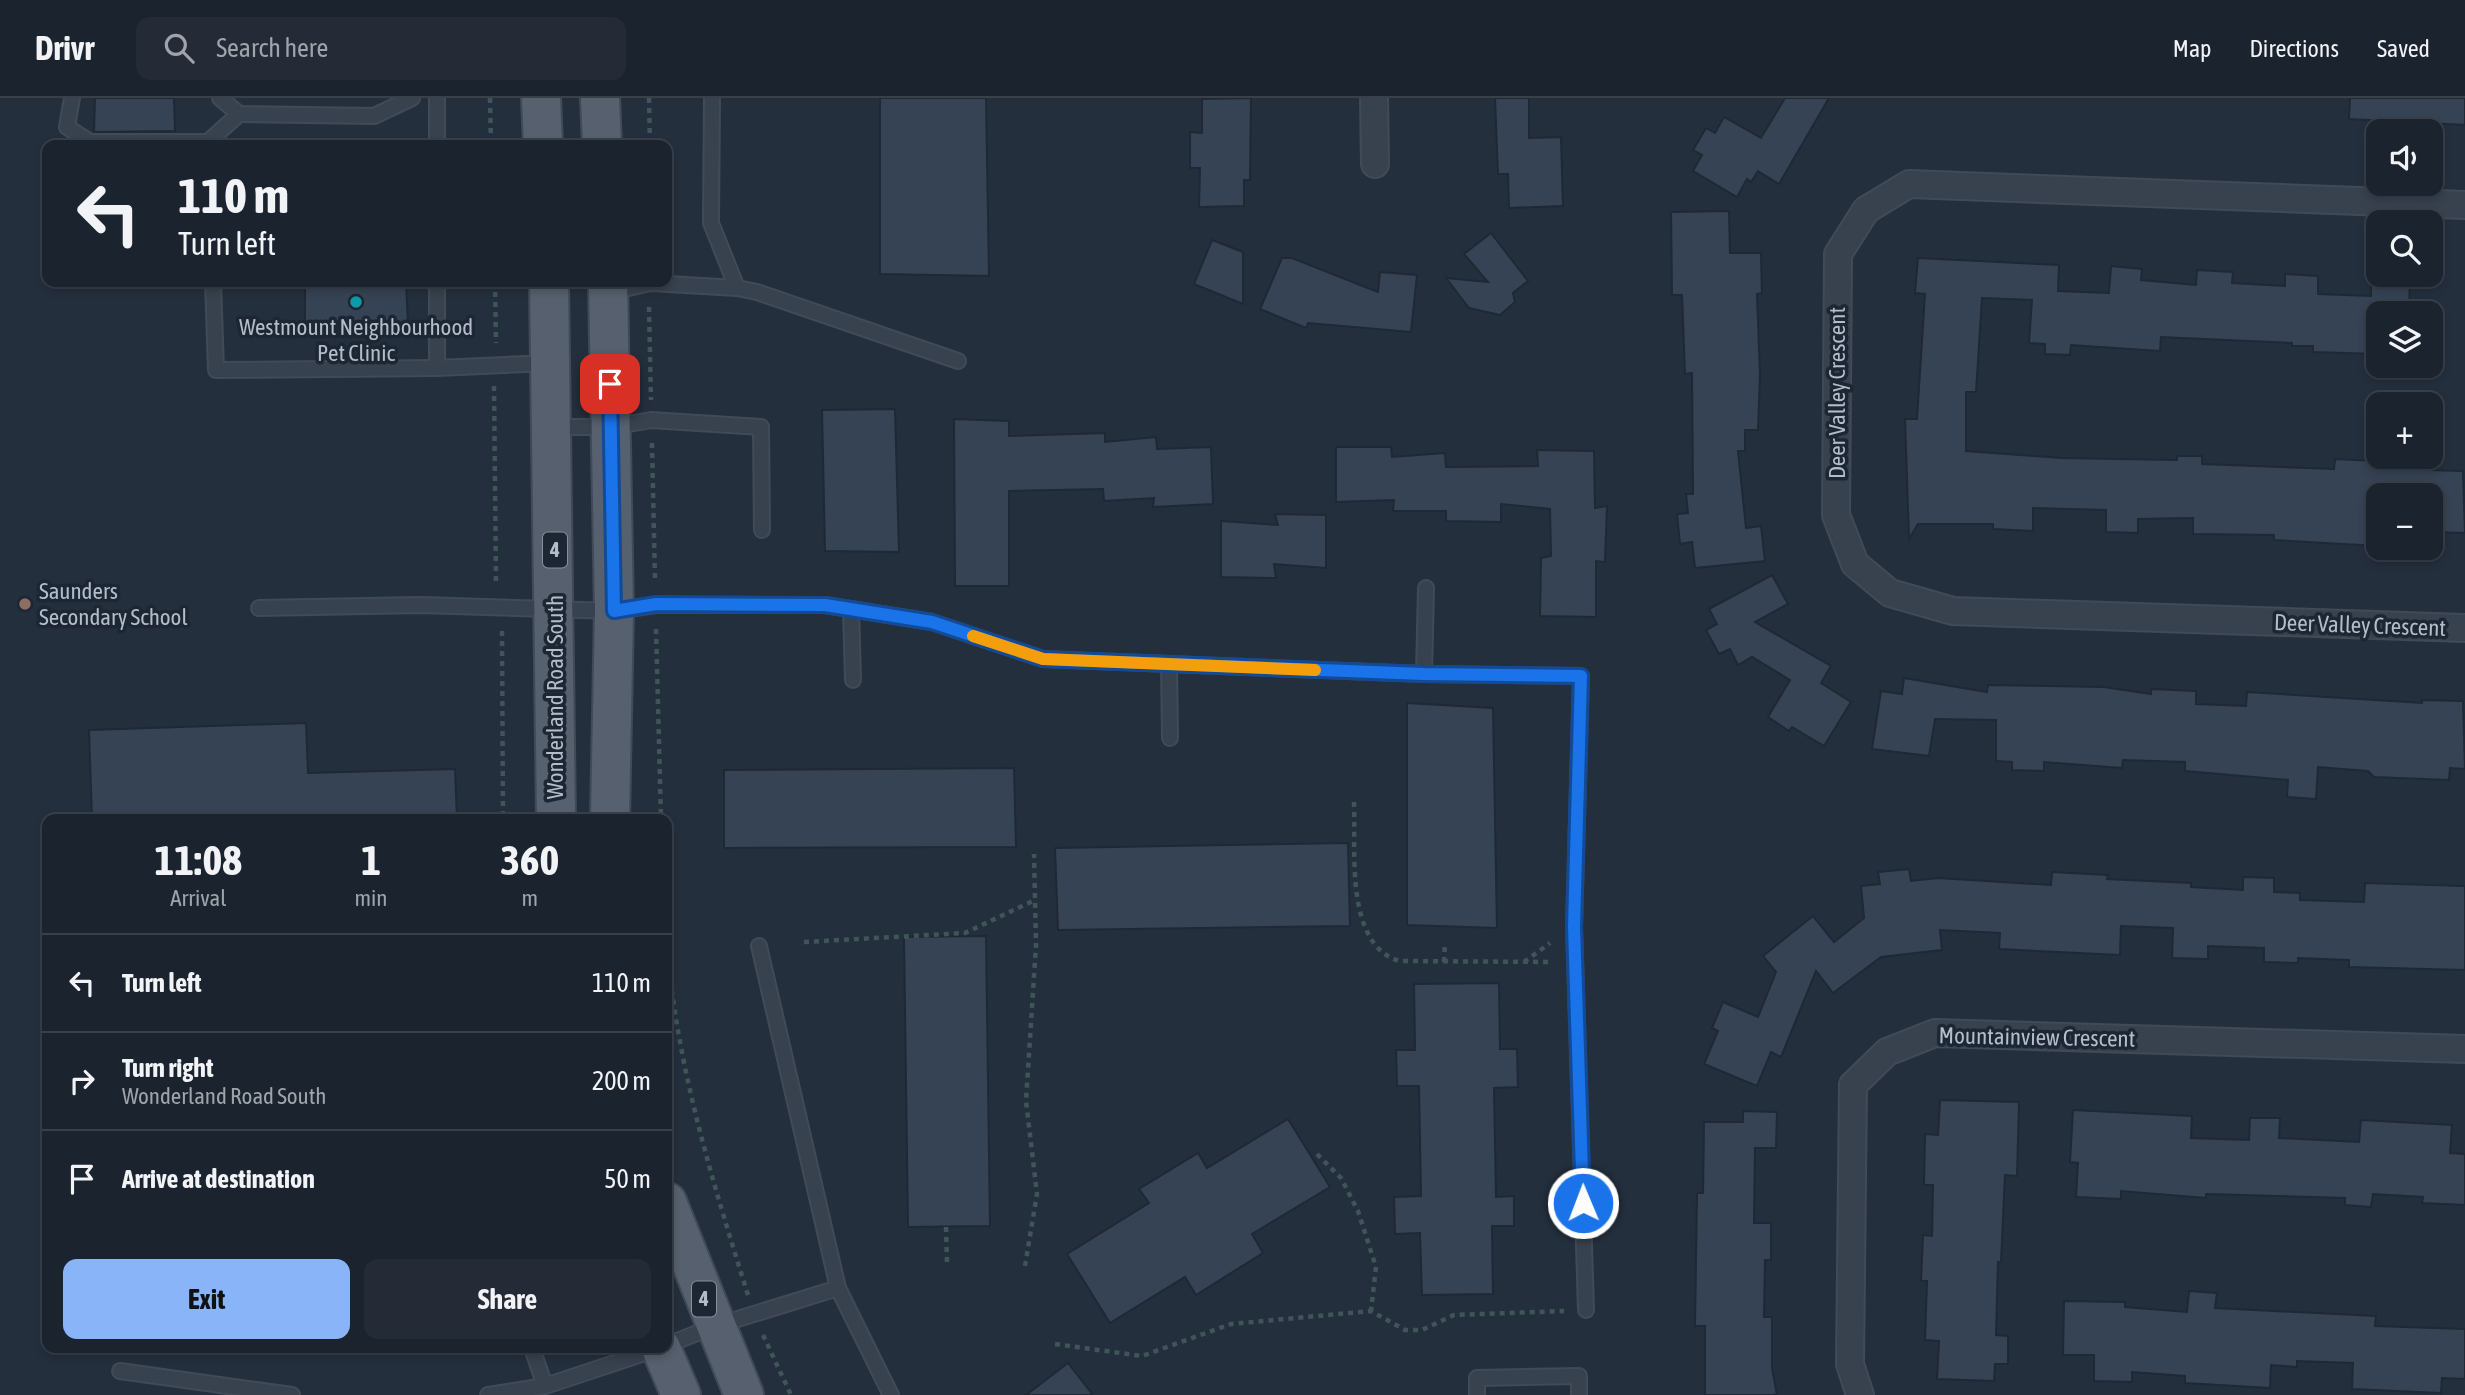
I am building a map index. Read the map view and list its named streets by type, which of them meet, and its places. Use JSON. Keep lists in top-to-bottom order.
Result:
{
  "streets": {
    "main road": ["4", "Wonderland Road South"],
    "street": ["Deer Valley Crescent", "Mountainview Crescent"]
  },
  "places": ["Westmount Neighbourhood Pet Clinic", "Saunders Secondary School"],
  "page": {
    "header": "Drivr",
    "search": "Search here",
    "nav": ["Map", "Directions", "Saved"],
    "map_buttons": ["+", "−"],
    "turn": ["110 m", "Turn left"],
    "eta": [
      "11:08",
      "Arrival",
      "1",
      "min",
      "360",
      "m"
    ],
    "list": [
      {
        "name": "Turn left",
        "value": "110 m"
      },
      {
        "name": "Turn right",
        "note": "Wonderland Road South",
        "value": "200 m"
      },
      {
        "name": "Arrive at destination",
        "value": "50 m"
      }
    ],
    "buttons": ["Exit", "Share"]
  }
}
